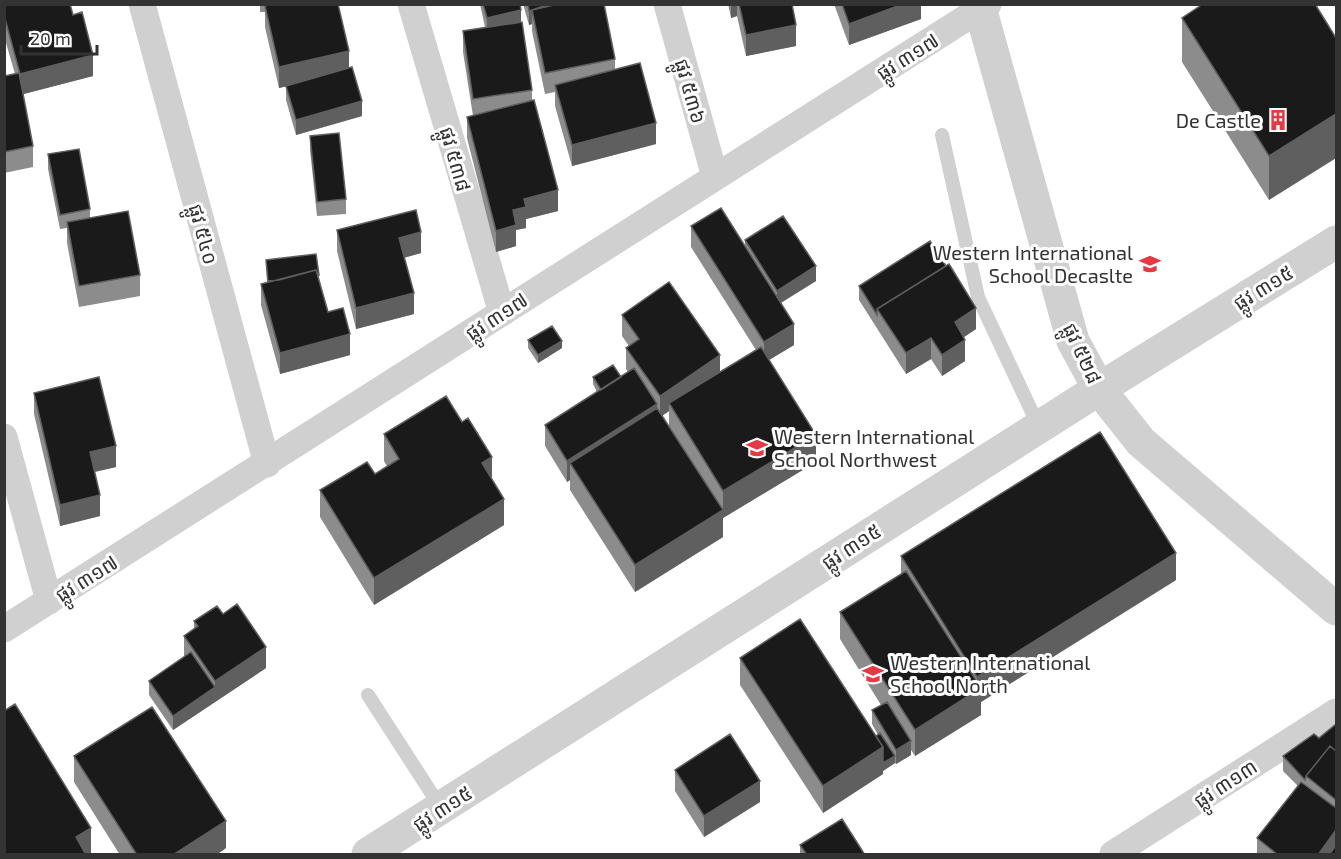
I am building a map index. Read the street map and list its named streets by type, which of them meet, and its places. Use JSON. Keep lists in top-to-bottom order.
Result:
{
  "streets": {
    "street": [
      "ផ្លូវ ៣១៧",
      "ផ្លូវ ៥៣៦",
      "ផ្លូវ ៥៣៨",
      "ផ្លូវ ៥៤០",
      "ផ្លូវ ៣១៥",
      "ផ្លូវ ៥២៨",
      "ផ្លូវ ៣១៣"
    ]
  },
  "crossings": [
    ["ផ្លូវ ៣១៧", "ផ្លូវ ៥៣៦"],
    ["ផ្លូវ ៣១៧", "ផ្លូវ ៥៣៨"],
    ["ផ្លូវ ៣១៧", "ផ្លូវ ៥៤០"],
    ["ផ្លូវ ៣១៧", "ផ្លូវ ៥២៨"],
    ["ផ្លូវ ៣១៥", "ផ្លូវ ៥២៨"]
  ],
  "places": {
    "building": ["De Castle"],
    "school or university": ["Western International School Decaslte", "Western International School Northwest", "Western International School North"]
  },
  "scale_bar": "20 m"
}
